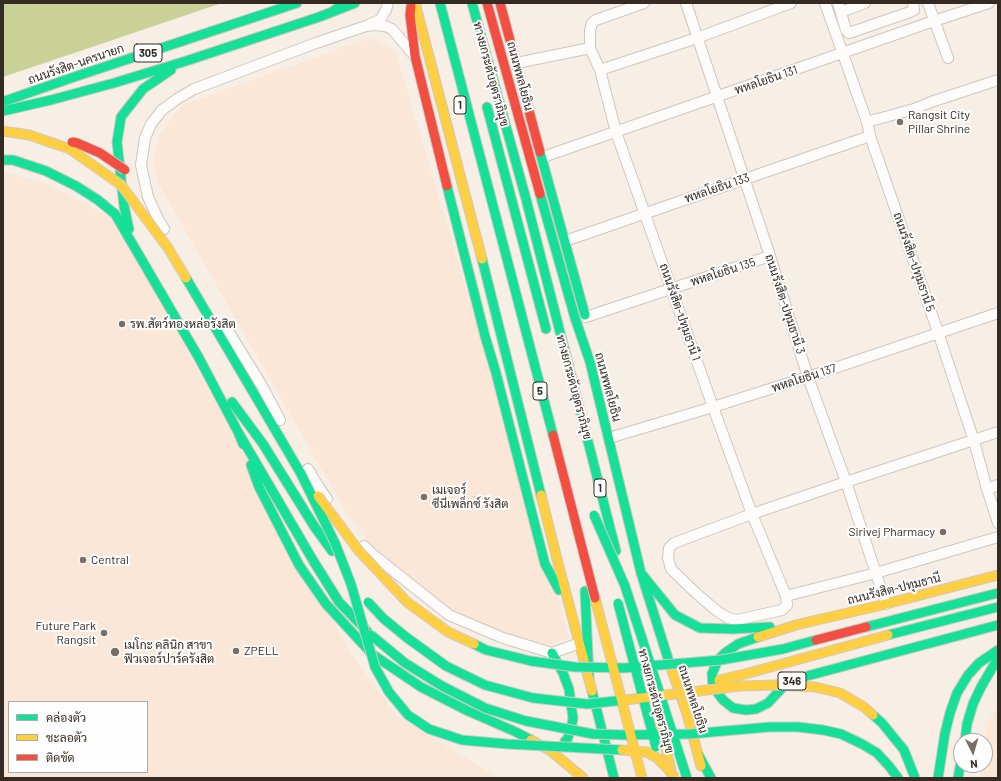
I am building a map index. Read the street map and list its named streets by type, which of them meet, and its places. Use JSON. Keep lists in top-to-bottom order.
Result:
{
  "streets": {
    "main road": [
      "305",
      "ถนนรังสิต-นครนายก",
      "ทางยกระดับอุตราภิมุข",
      "ถนนพหลโยธิน",
      "1",
      "5",
      "ถนนรังสิต-ปทุมธานี",
      "346"
    ],
    "street": [
      "พหลโยธิน 131",
      "พหลโยธิน 133",
      "ถนนรังสิต-ปทุมธานี 5",
      "พหลโยธิน 135",
      "ถนนรังสิต-ปทุมธานี 3",
      "ถนนรังสิต-ปทุมธานี 1",
      "พหลโยธิน 137"
    ]
  },
  "crossings": [
    ["ถนนพหลโยธิน", "พหลโยธิน 137"],
    ["พหลโยธิน 131", "ถนนรังสิต-ปทุมธานี 5"],
    ["พหลโยธิน 131", "ถนนรังสิต-ปทุมธานี 3"],
    ["พหลโยธิน 131", "ถนนรังสิต-ปทุมธานี 1"],
    ["พหลโยธิน 133", "ถนนรังสิต-ปทุมธานี 5"],
    ["พหลโยธิน 133", "ถนนรังสิต-ปทุมธานี 3"],
    ["พหลโยธิน 133", "ถนนรังสิต-ปทุมธานี 1"],
    ["ถนนรังสิต-ปทุมธานี 5", "พหลโยธิน 137"],
    ["พหลโยธิน 135", "ถนนรังสิต-ปทุมธานี 3"],
    ["พหลโยธิน 135", "ถนนรังสิต-ปทุมธานี 1"],
    ["ถนนรังสิต-ปทุมธานี 3", "พหลโยธิน 137"],
    ["ถนนรังสิต-ปทุมธานี 3", "ถนนรังสิต-ปทุมธานี"],
    ["ถนนรังสิต-ปทุมธานี 1", "พหลโยธิน 137"],
    ["ถนนรังสิต-ปทุมธานี", "346"]
  ],
  "places": [
    "Rangsit City Pillar Shrine",
    "รพ.สัตว์ทองหล่อรังสิต",
    "เมเจอร์ ซีนีเพล็กซ์ รังสิต",
    "Sirivej Pharmacy",
    "Central",
    "Future Park Rangsit",
    "ZPELL",
    "เมโกะ คลินิก สาขา ฟิวเจอร์ปาร์ครังสิต"
  ],
  "legend": ["คล่องตัว", "ชะลอตัว", "ติดขัด"],
  "north": "bottom"
}
